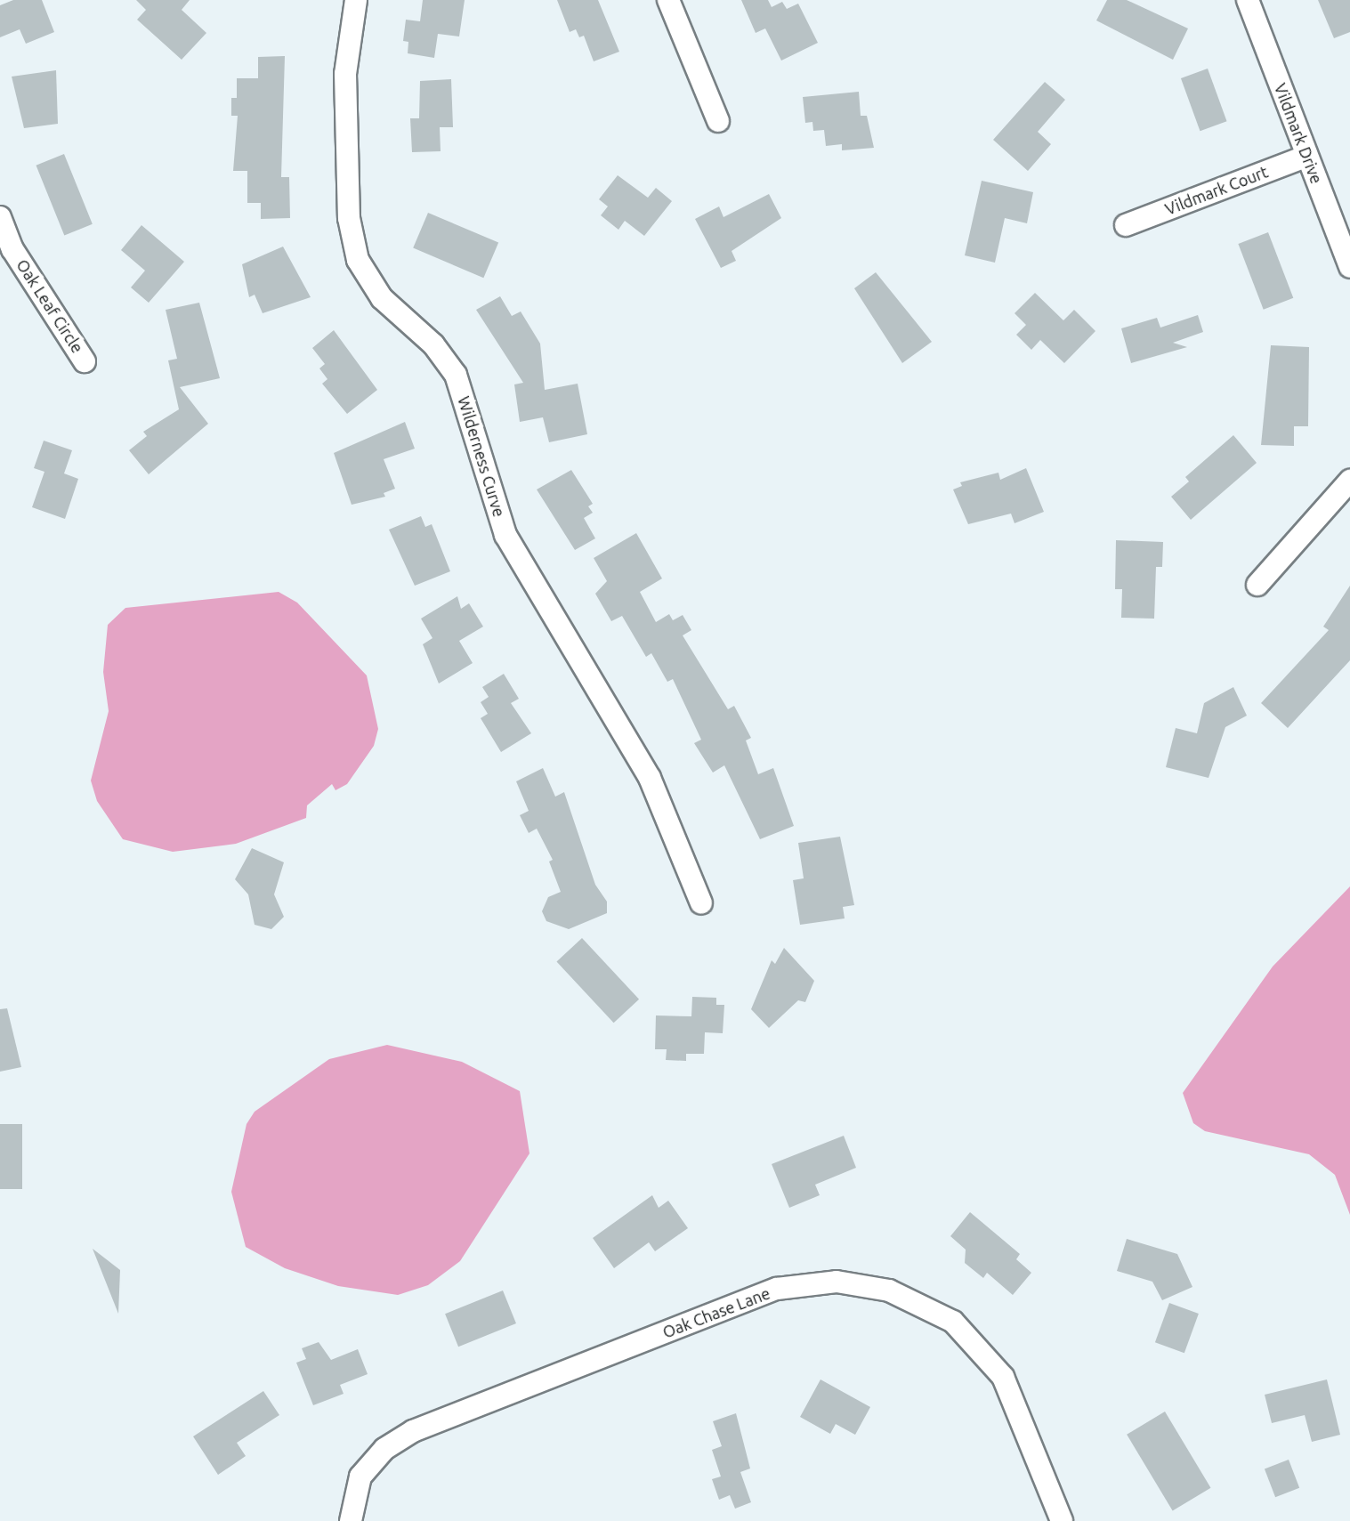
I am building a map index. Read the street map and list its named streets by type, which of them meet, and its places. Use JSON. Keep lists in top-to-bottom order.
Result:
{
  "streets": {
    "street": [
      "Vildmark Drive",
      "Vildmark Court",
      "Oak Leaf Circle",
      "Wilderness Curve",
      "Oak Chase Lane"
    ]
  },
  "crossings": [
    ["Vildmark Drive", "Vildmark Court"]
  ]
}
